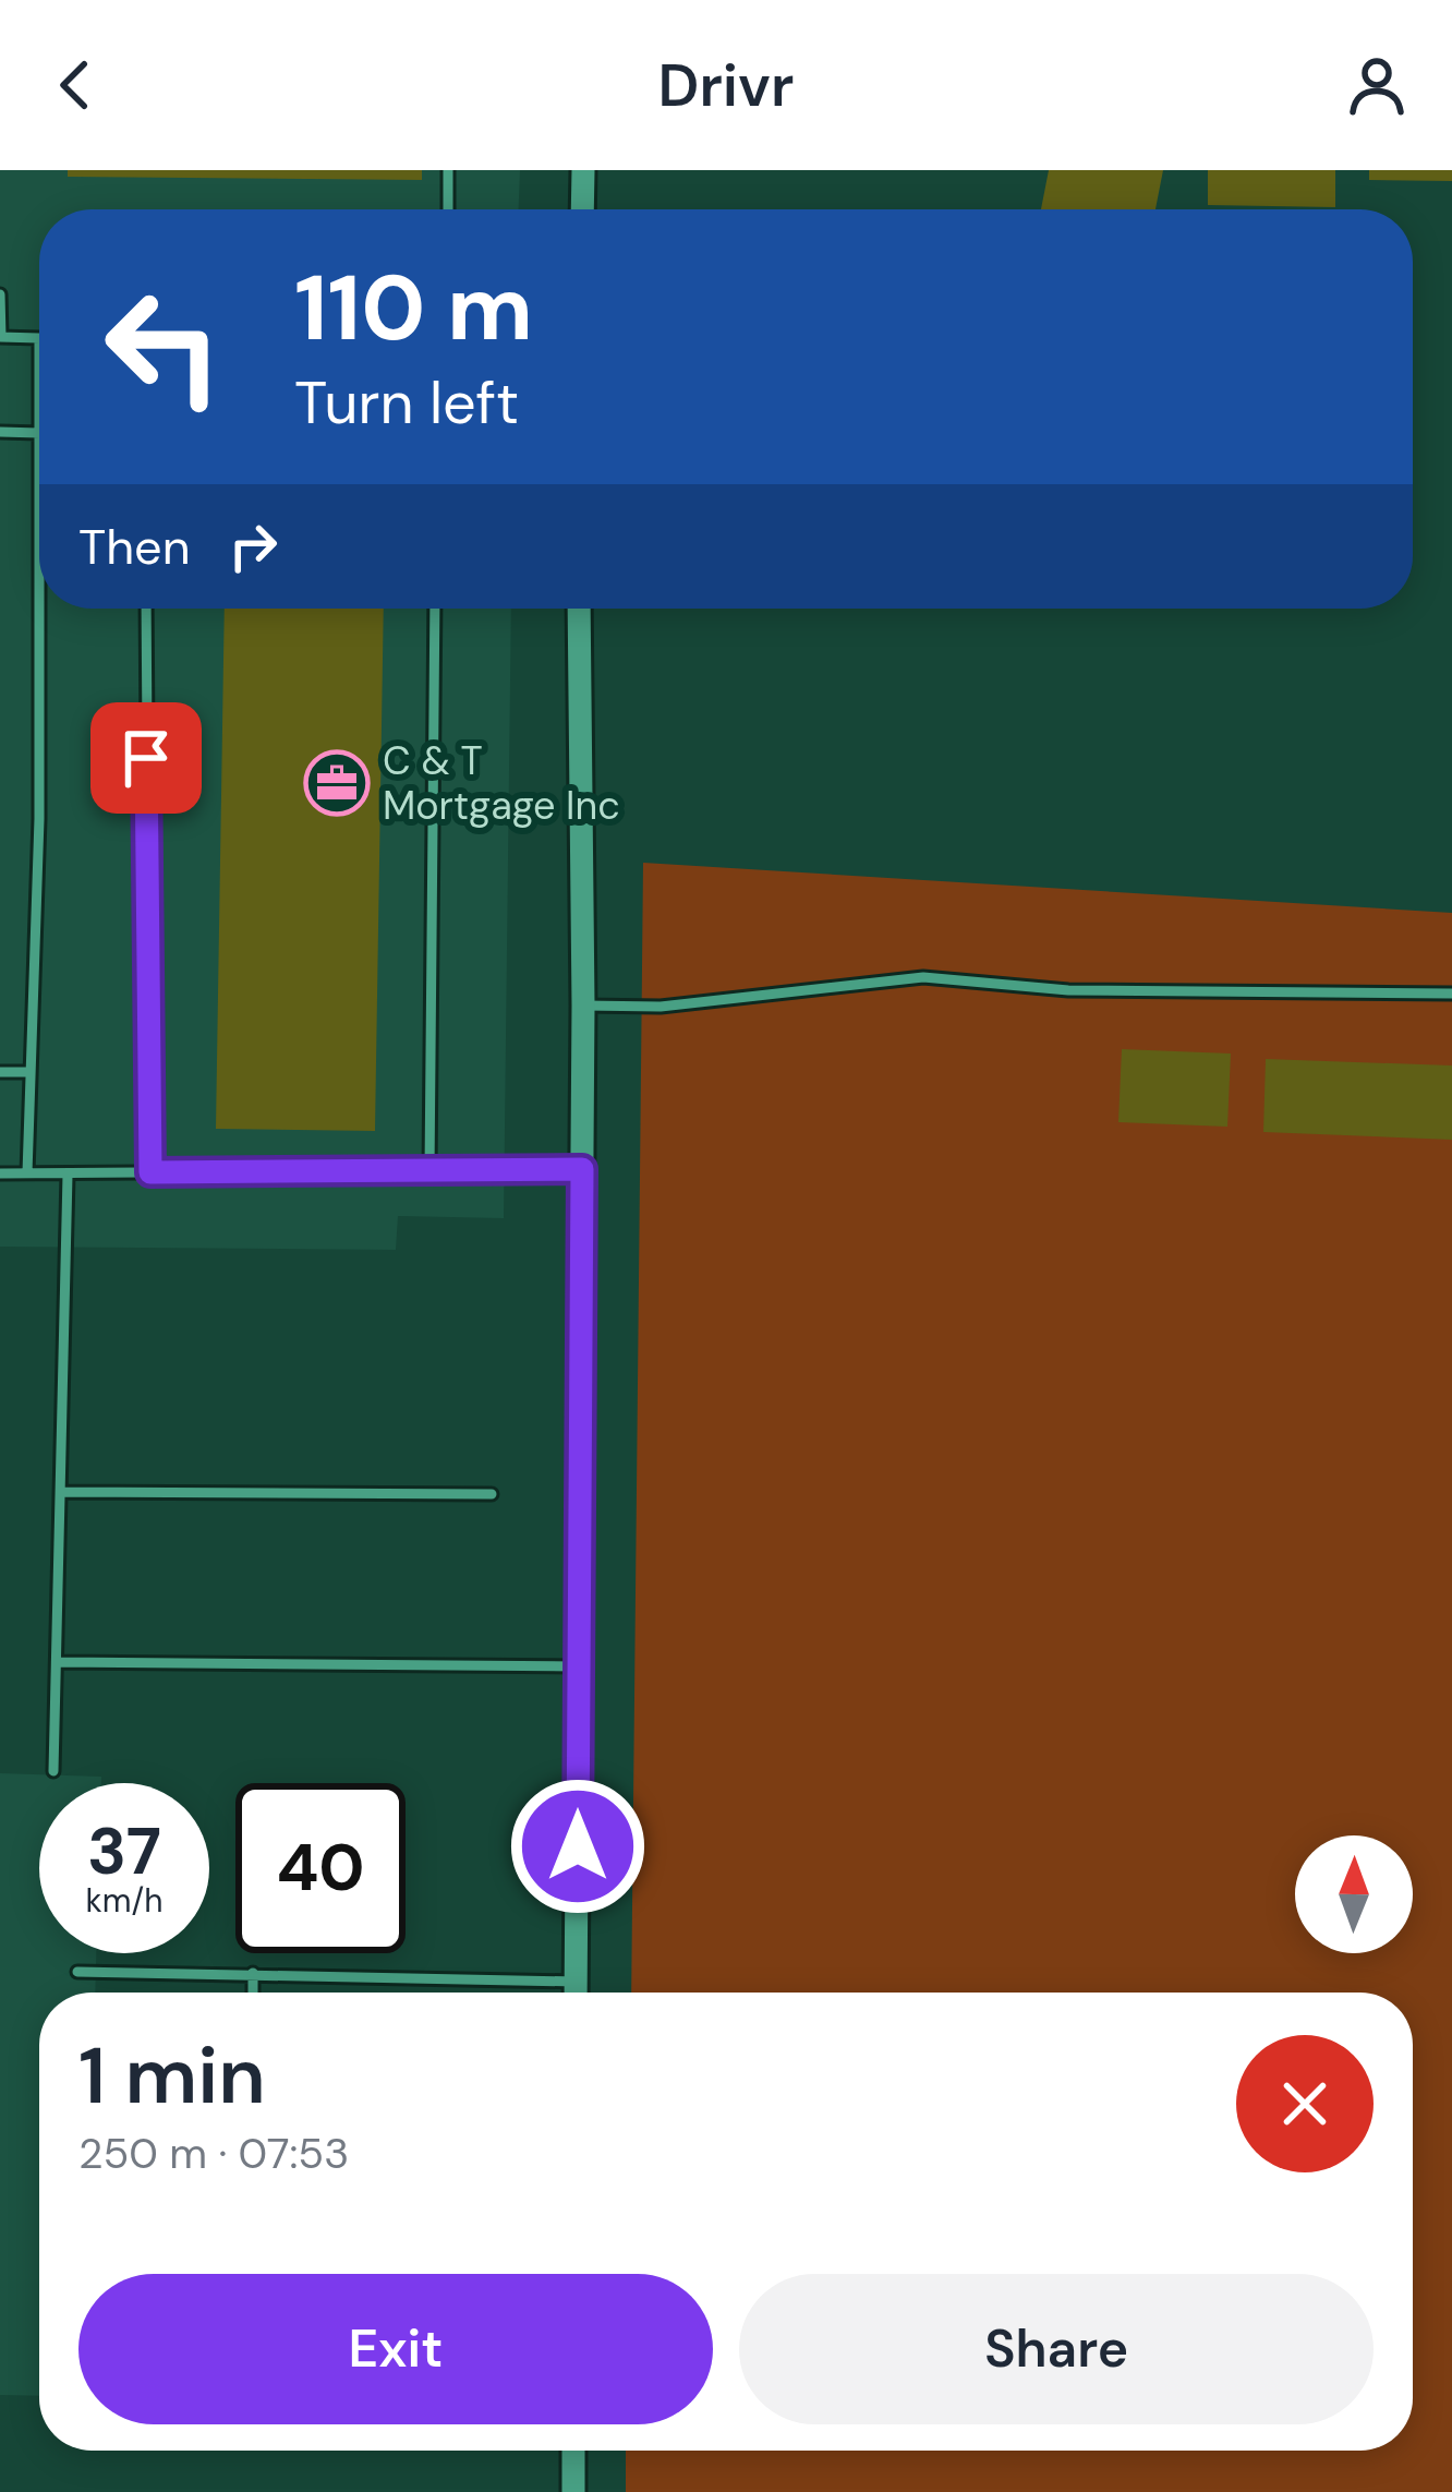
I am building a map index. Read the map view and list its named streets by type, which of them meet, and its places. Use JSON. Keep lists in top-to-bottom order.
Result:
{
  "places": {
    "office": ["C & T Mortgage Inc"]
  },
  "north": "top",
  "page": {
    "header": "Drivr",
    "turn": ["110 m", "Turn left"],
    "then": "Then",
    "speed": "37 km/h",
    "limit": "40",
    "heading": ["1 min", "250 m · 07:53"],
    "buttons": ["Exit", "Share"]
  }
}
